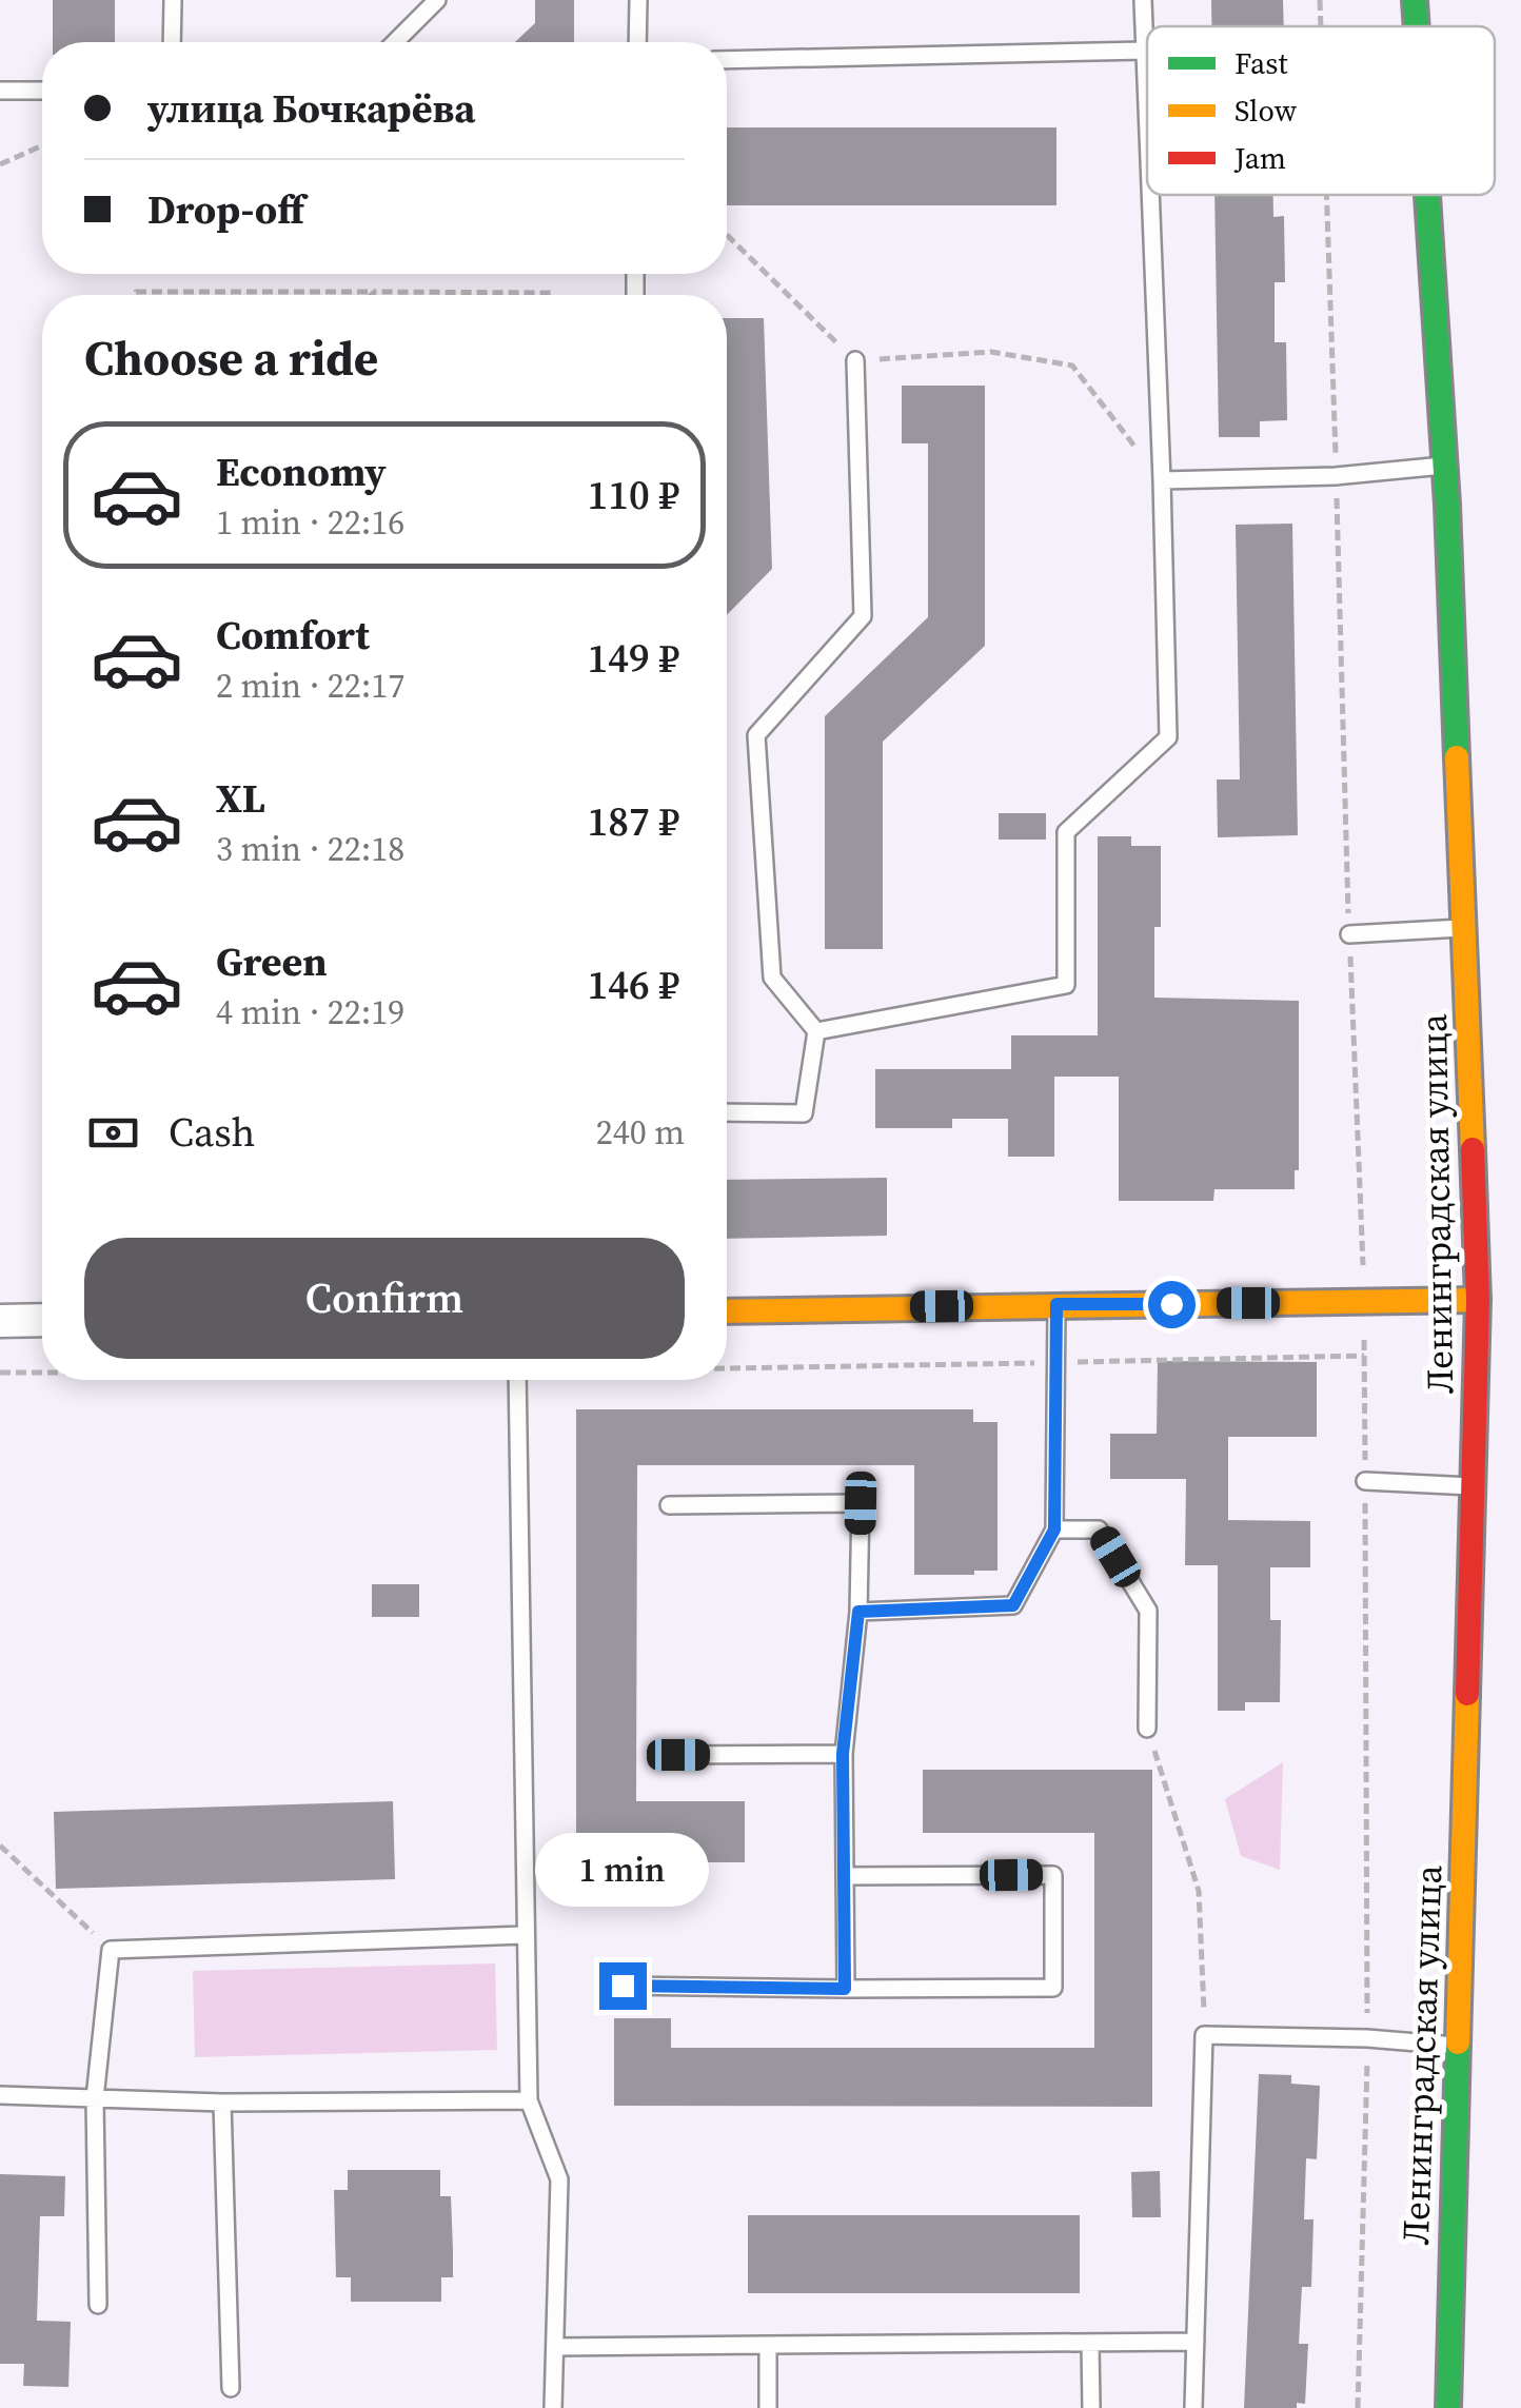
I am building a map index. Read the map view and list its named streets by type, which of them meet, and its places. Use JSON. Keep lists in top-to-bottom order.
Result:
{
  "streets": {
    "street": ["Ленинградская улица"]
  },
  "legend": ["Fast", "Slow", "Jam"],
  "page": {
    "banner": ["улица Бочкарёва", "Drop-off"],
    "heading": "Choose a ride",
    "list": [
      {
        "name": "Economy",
        "note": "1 min · 22:16",
        "value": "110 ₽"
      },
      {
        "name": "Comfort",
        "note": "2 min · 22:17",
        "value": "149 ₽"
      },
      {
        "name": "XL",
        "note": "3 min · 22:18",
        "value": "187 ₽"
      },
      {
        "name": "Green",
        "note": "4 min · 22:19",
        "value": "146 ₽"
      }
    ],
    "pay": ["Cash", "240 m"],
    "buttons": "Confirm",
    "bubble": "1 min"
  }
}
